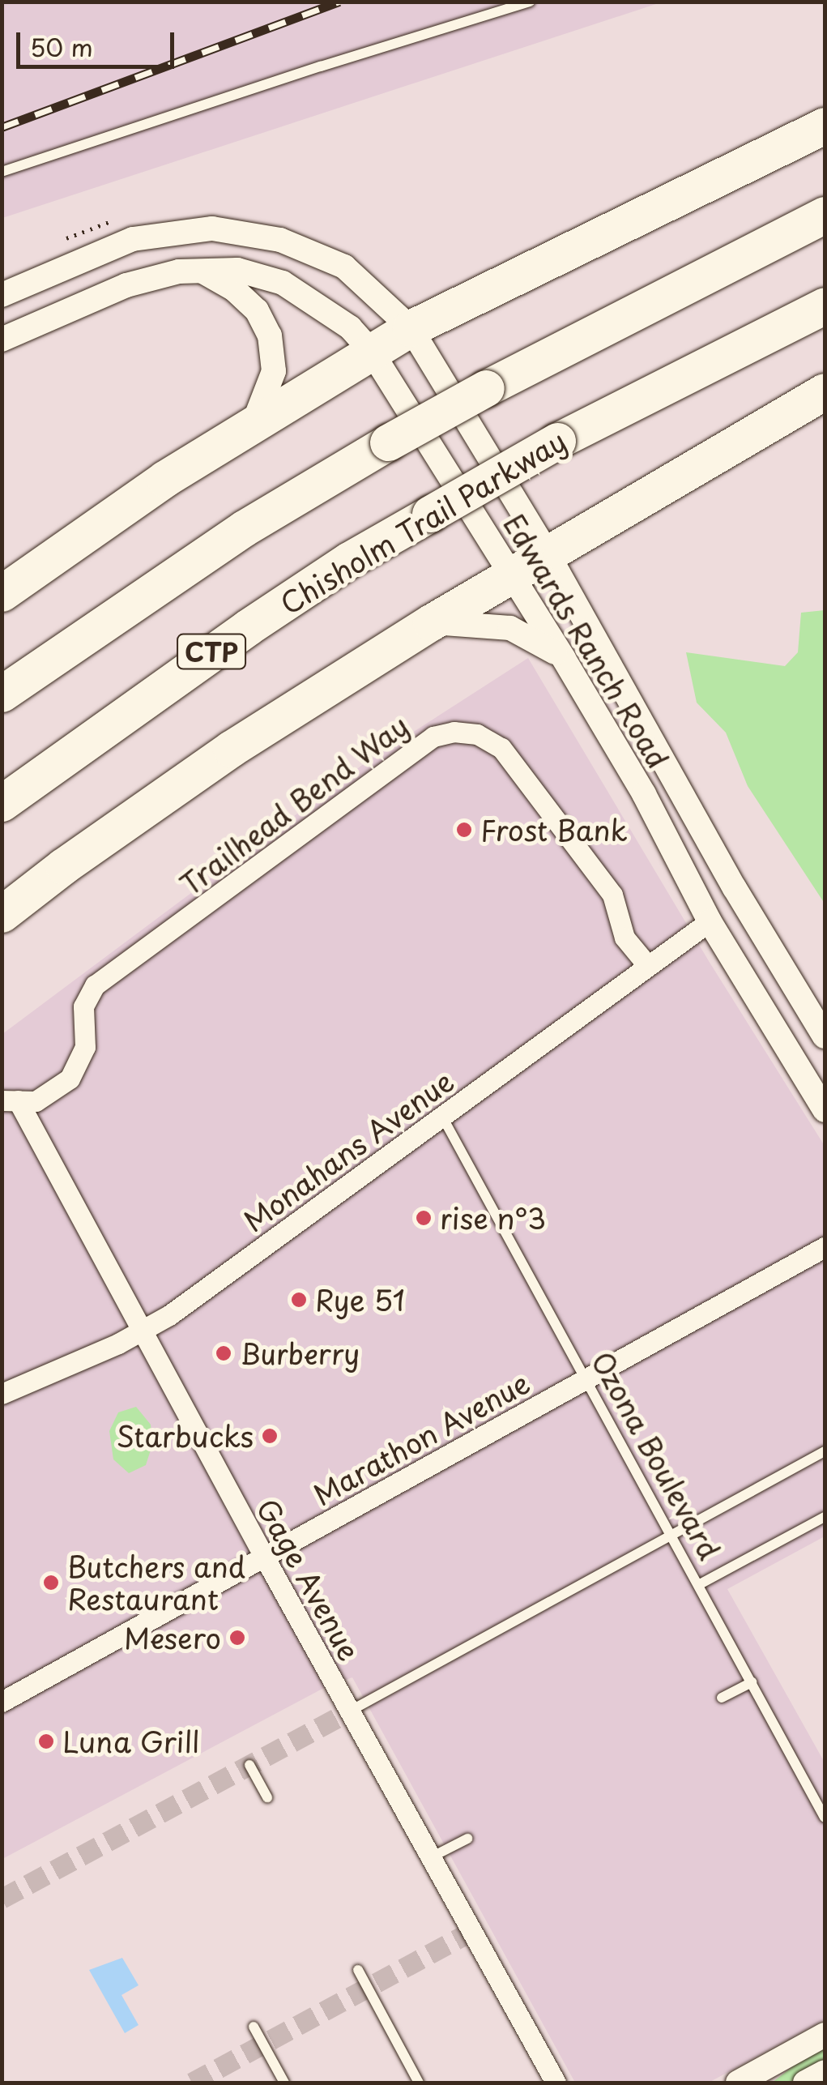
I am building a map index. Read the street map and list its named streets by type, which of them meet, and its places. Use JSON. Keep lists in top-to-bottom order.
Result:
{
  "streets": {
    "highway": ["Chisholm Trail Parkway", "CTP"],
    "street": [
      "Edwards Ranch Road",
      "Trailhead Bend Way",
      "Monahans Avenue",
      "Marathon Avenue",
      "Gage Avenue"
    ],
    "lane": ["Ozona Boulevard"]
  },
  "crossings": [
    ["Edwards Ranch Road", "Monahans Avenue"],
    ["Trailhead Bend Way", "Monahans Avenue"],
    ["Trailhead Bend Way", "Gage Avenue"],
    ["Monahans Avenue", "Ozona Boulevard"],
    ["Monahans Avenue", "Gage Avenue"],
    ["Marathon Avenue", "Ozona Boulevard"],
    ["Marathon Avenue", "Gage Avenue"]
  ],
  "places": [
    "Frost Bank",
    "rise n°3",
    "Rye 51",
    "Burberry",
    "Starbucks",
    "Butchers and Restaurant",
    "Mesero",
    "Luna Grill"
  ],
  "scale_bar": "50 m"
}
